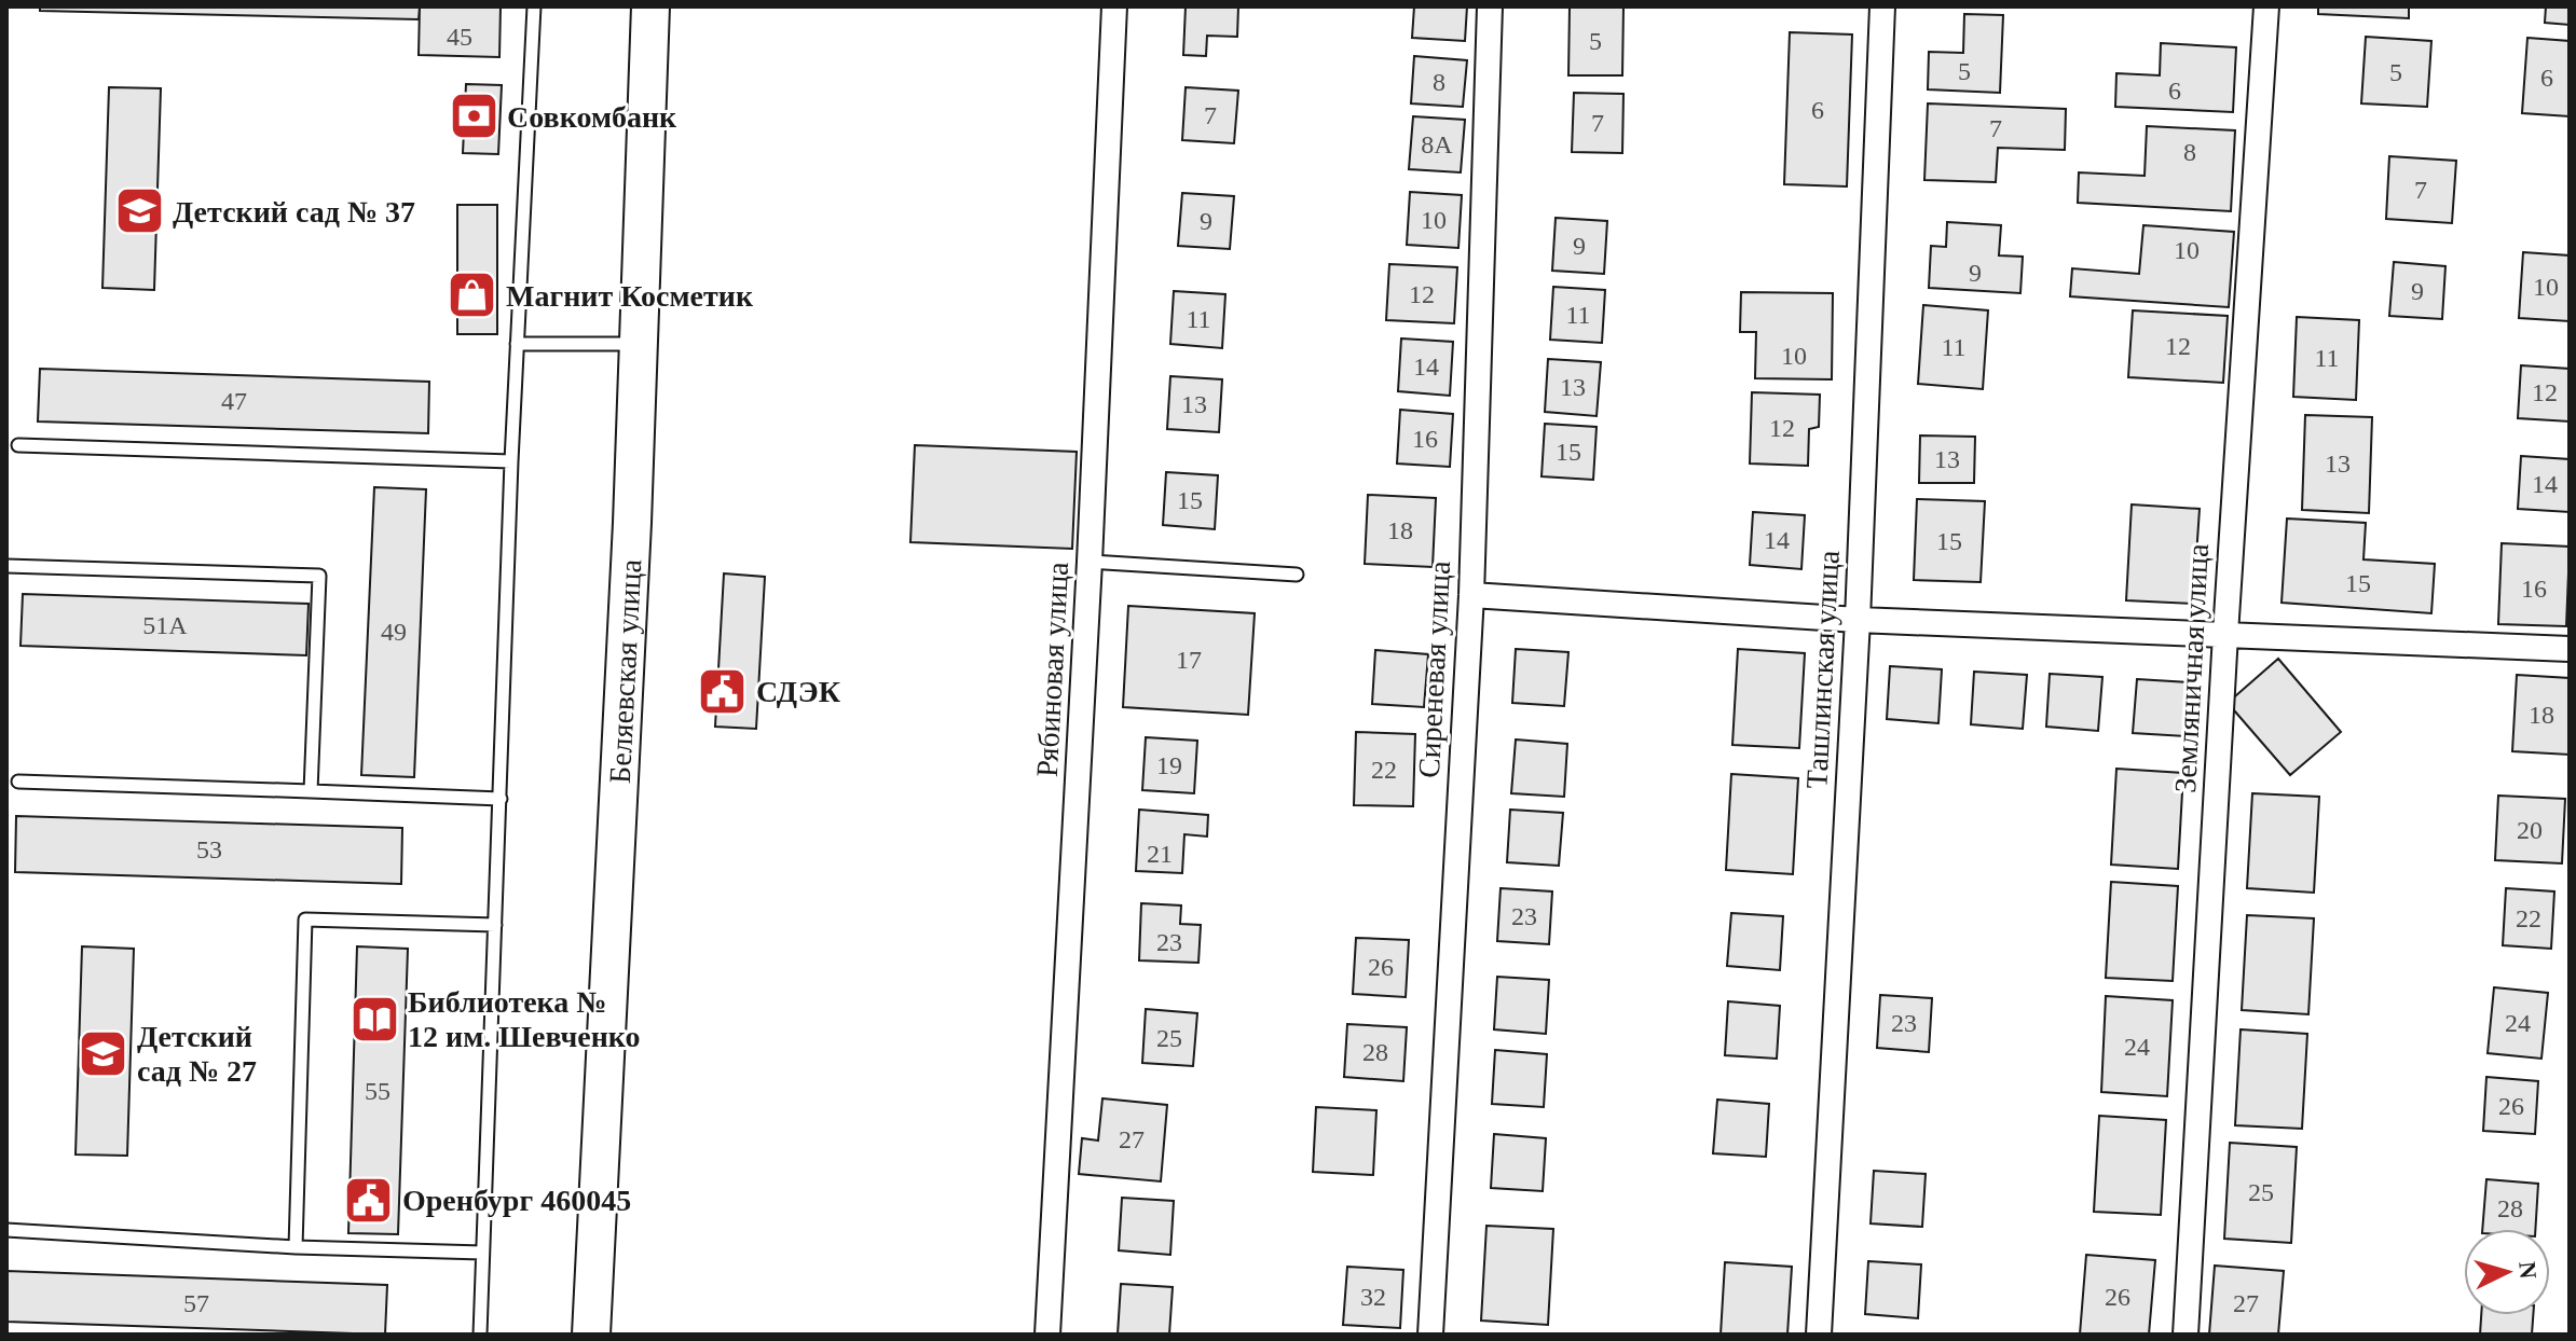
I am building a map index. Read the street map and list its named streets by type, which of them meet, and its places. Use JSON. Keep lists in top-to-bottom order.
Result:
{
  "streets": {
    "main road": ["Беляевская улица"],
    "street": [
      "Земляничная улица",
      "Рябиновая улица",
      "Сиреневая улица",
      "Ташлинская улица"
    ]
  },
  "places": {
    "bank": ["Совкомбанк"],
    "school or university": ["Детский сад № 37", "Детский сад № 27"],
    "shop": ["Магнит Косметик"],
    "public building": ["СДЭК", "Оренбург 460045"],
    "library": ["Библиотека № 12 им. Шевченко"]
  },
  "house_numbers": [
    "45",
    "5",
    "5",
    "5",
    "6",
    "8",
    "6",
    "6",
    "7",
    "7",
    "7",
    "8А",
    "8",
    "7",
    "10",
    "9",
    "9",
    "10",
    "9",
    "10",
    "9",
    "12",
    "11",
    "11",
    "12",
    "11",
    "10",
    "11",
    "14",
    "13",
    "12",
    "47",
    "13",
    "12",
    "16",
    "15",
    "13",
    "13",
    "14",
    "15",
    "18",
    "14",
    "15",
    "15",
    "16",
    "51А",
    "49",
    "17",
    "18",
    "19",
    "22",
    "20",
    "53",
    "21",
    "23",
    "22",
    "23",
    "26",
    "23",
    "24",
    "25",
    "24",
    "28",
    "55",
    "26",
    "27",
    "25",
    "28",
    "32",
    "26",
    "57",
    "27"
  ],
  "north": "right"
}
